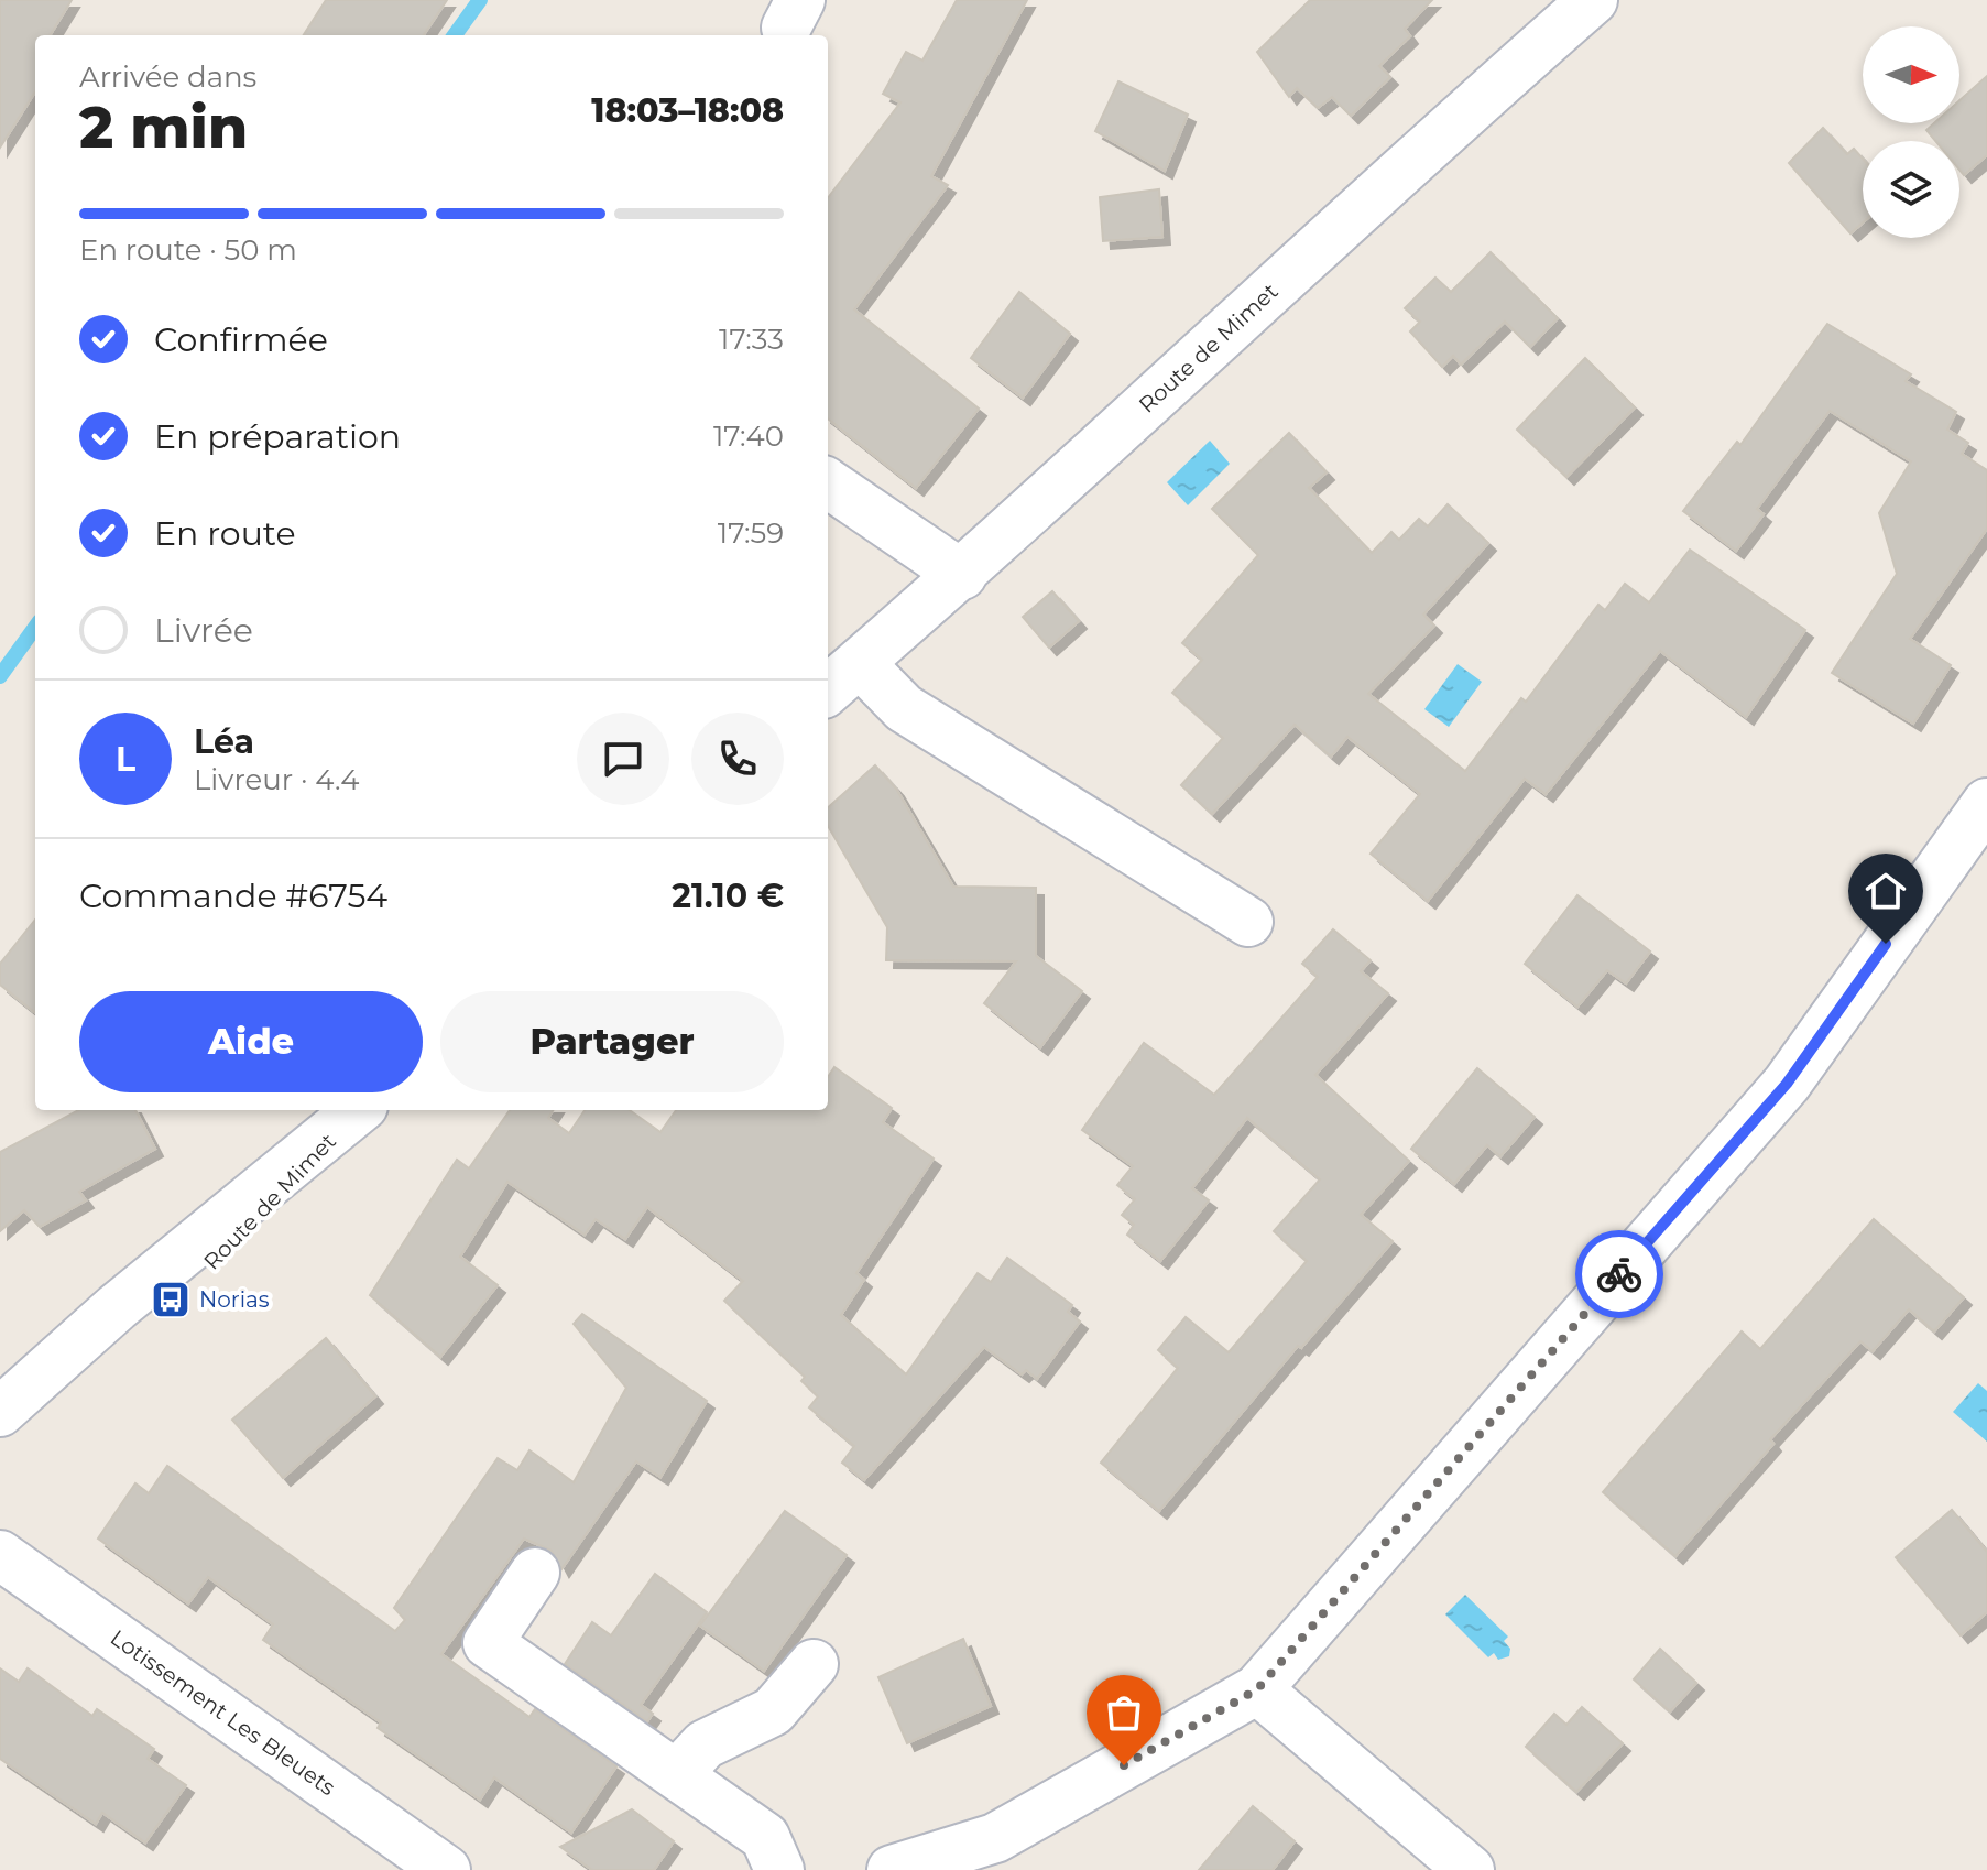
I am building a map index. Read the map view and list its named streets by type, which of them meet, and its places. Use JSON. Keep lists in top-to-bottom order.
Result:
{
  "streets": {
    "street": ["Route de Mimet", "Lotissement Les Bleuets"]
  },
  "places": {
    "bus stop": ["Norias"]
  },
  "north": "right",
  "page": {
    "heading": ["2 min", "Arrivée dans", "18:03–18:08"],
    "panel": [
      "Léa",
      "Livreur · 4.4",
      "Commande #6754",
      "21.10 €"
    ],
    "bar": "En route · 50 m",
    "list": [
      ["Confirmée", "17:33"],
      ["En préparation", "17:40"],
      ["En route", "17:59"],
      "Livrée"
    ],
    "round": "L",
    "buttons": ["Aide", "Partager"]
  }
}
